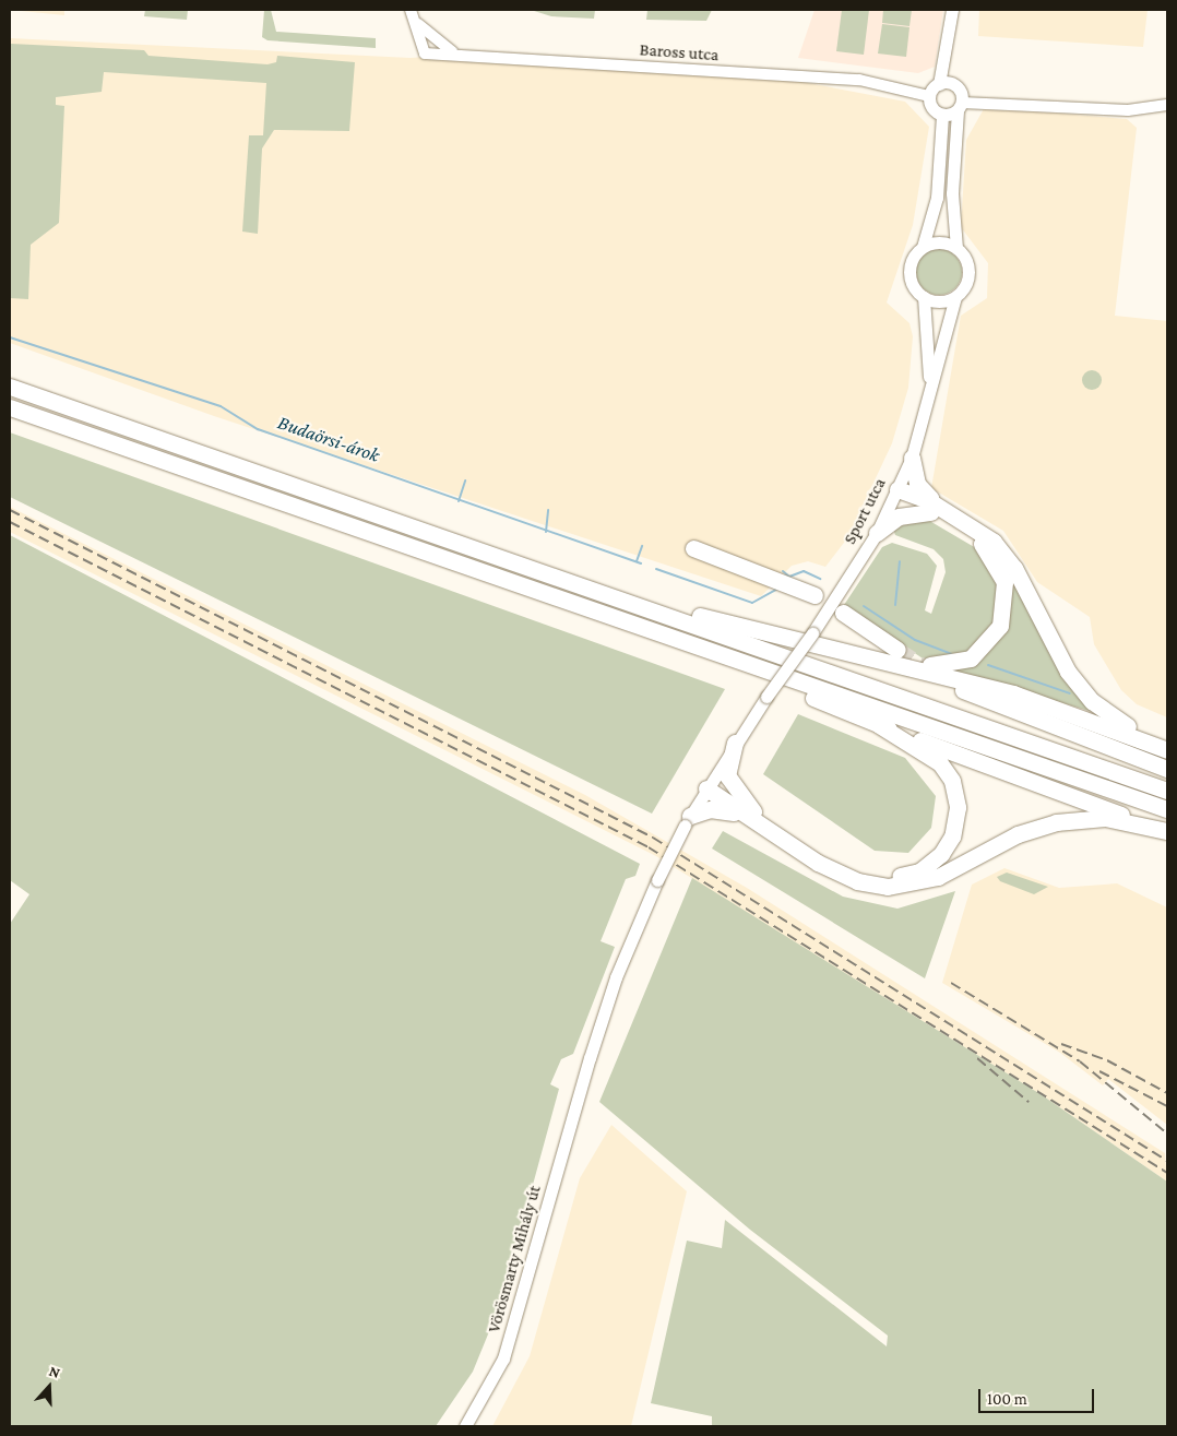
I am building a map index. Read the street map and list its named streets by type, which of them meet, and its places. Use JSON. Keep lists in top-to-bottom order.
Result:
{
  "streets": {
    "main road": ["Sport utca", "Vörösmarty Mihály út"],
    "street": ["Baross utca"]
  },
  "crossings": [
    ["Sport utca", "Vörösmarty Mihály út"]
  ],
  "water": ["Budaörsi-árok"],
  "scale_bar": "100 m",
  "north": "top"
}
